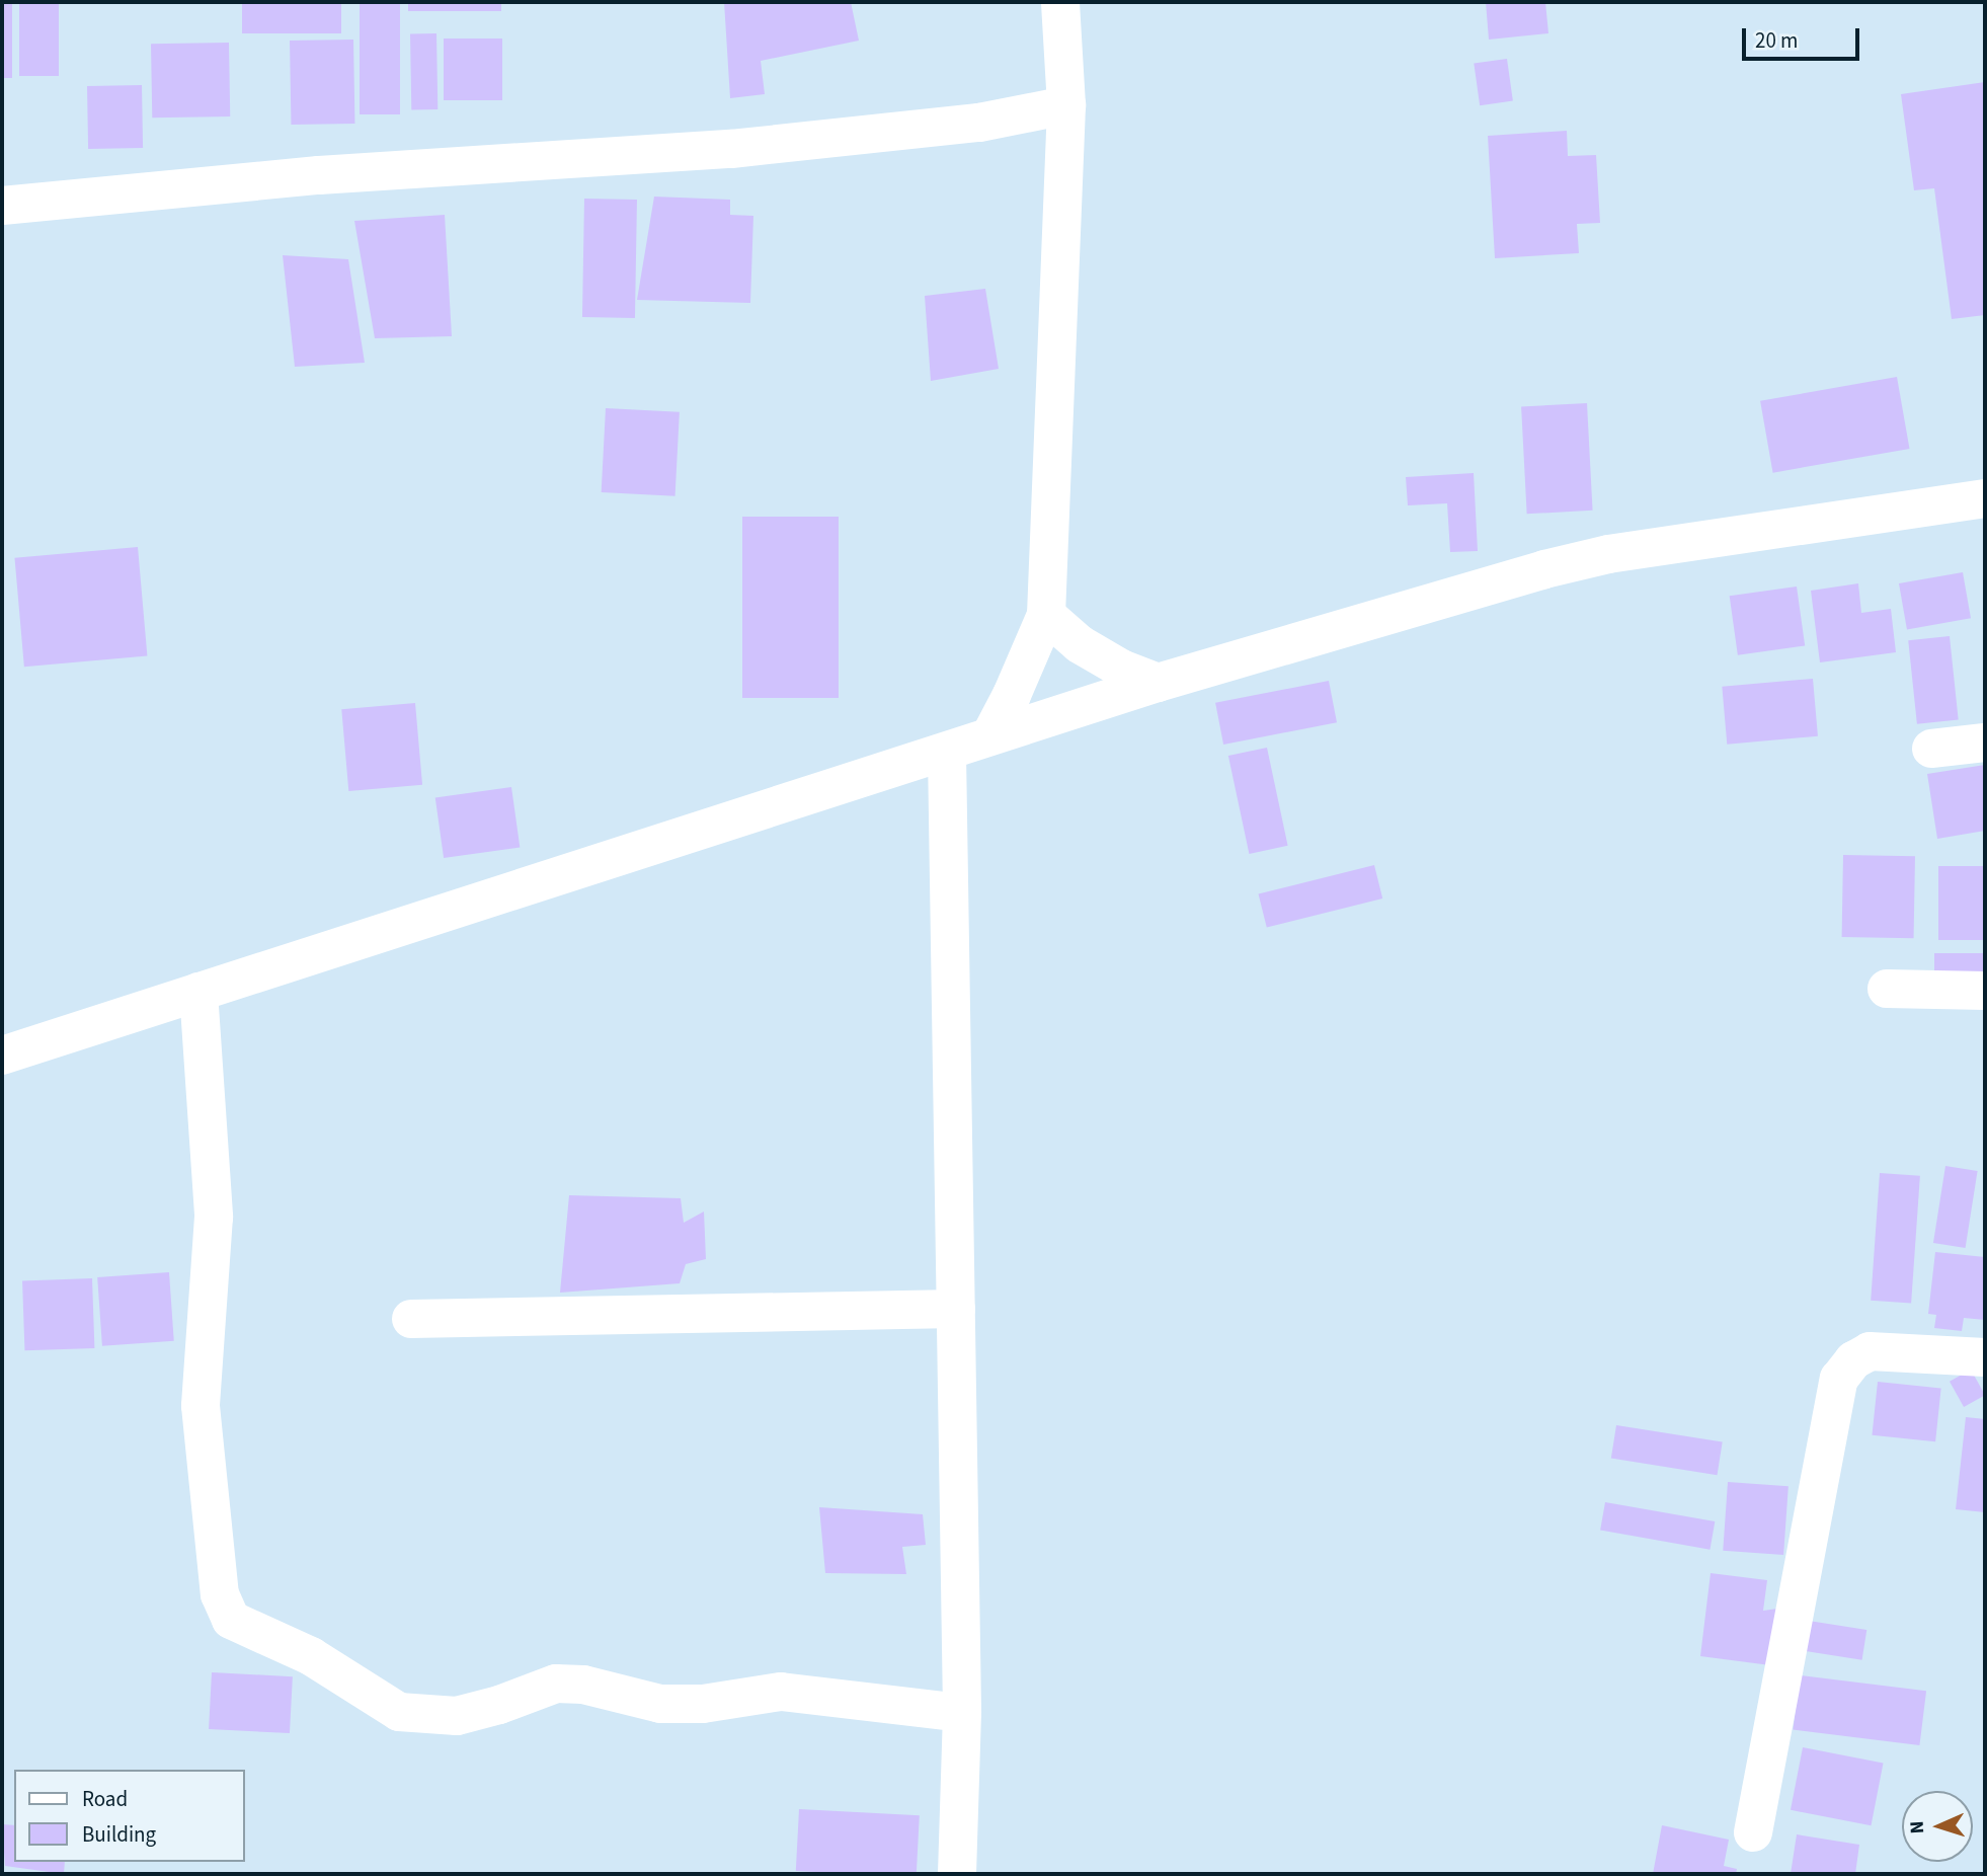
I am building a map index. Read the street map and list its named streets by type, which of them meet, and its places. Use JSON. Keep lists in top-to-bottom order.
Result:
{
  "legend": ["Road", "Building"],
  "scale_bar": "20 m",
  "north": "left"
}
